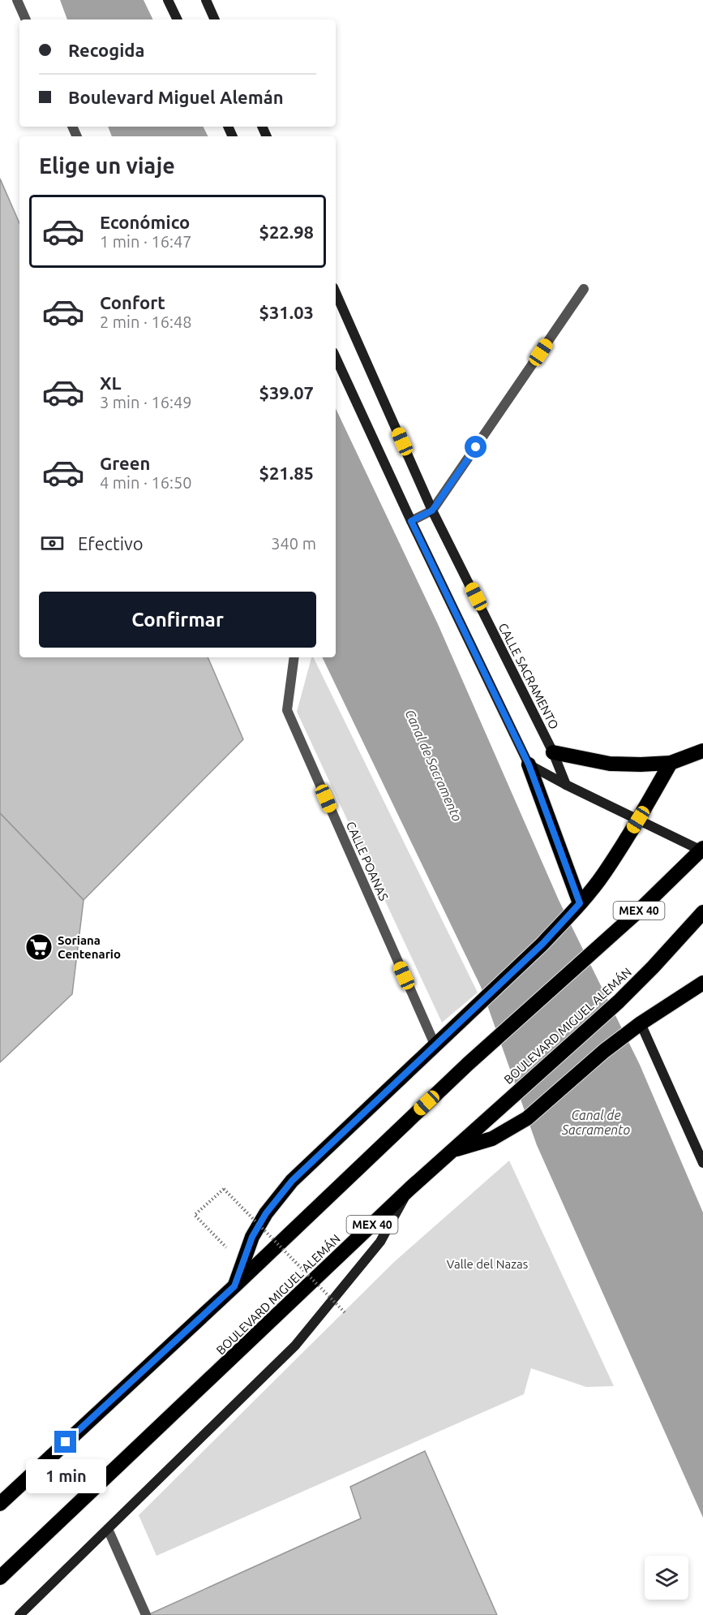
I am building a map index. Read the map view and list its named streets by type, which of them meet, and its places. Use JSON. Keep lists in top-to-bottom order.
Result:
{
  "streets": {
    "highway": ["MEX 40", "BOULEVARD MIGUEL ALEMÁN"],
    "main road": ["CALLE SACRAMENTO"],
    "street": ["CALLE POANAS"]
  },
  "water": ["Canal de Sacramento"],
  "parks": ["Valle del Nazas"],
  "places": {
    "supermarket": ["Soriana Centenario"]
  },
  "page": {
    "banner": ["Recogida", "Boulevard Miguel Alemán"],
    "heading": "Elige un viaje",
    "list": [
      {
        "name": "Económico",
        "note": "1 min · 16:47",
        "value": "$22.98"
      },
      {
        "name": "Confort",
        "note": "2 min · 16:48",
        "value": "$31.03"
      },
      {
        "name": "XL",
        "note": "3 min · 16:49",
        "value": "$39.07"
      },
      {
        "name": "Green",
        "note": "4 min · 16:50",
        "value": "$21.85"
      }
    ],
    "pay": ["Efectivo", "340 m"],
    "buttons": "Confirmar",
    "bubble": "1 min"
  }
}
